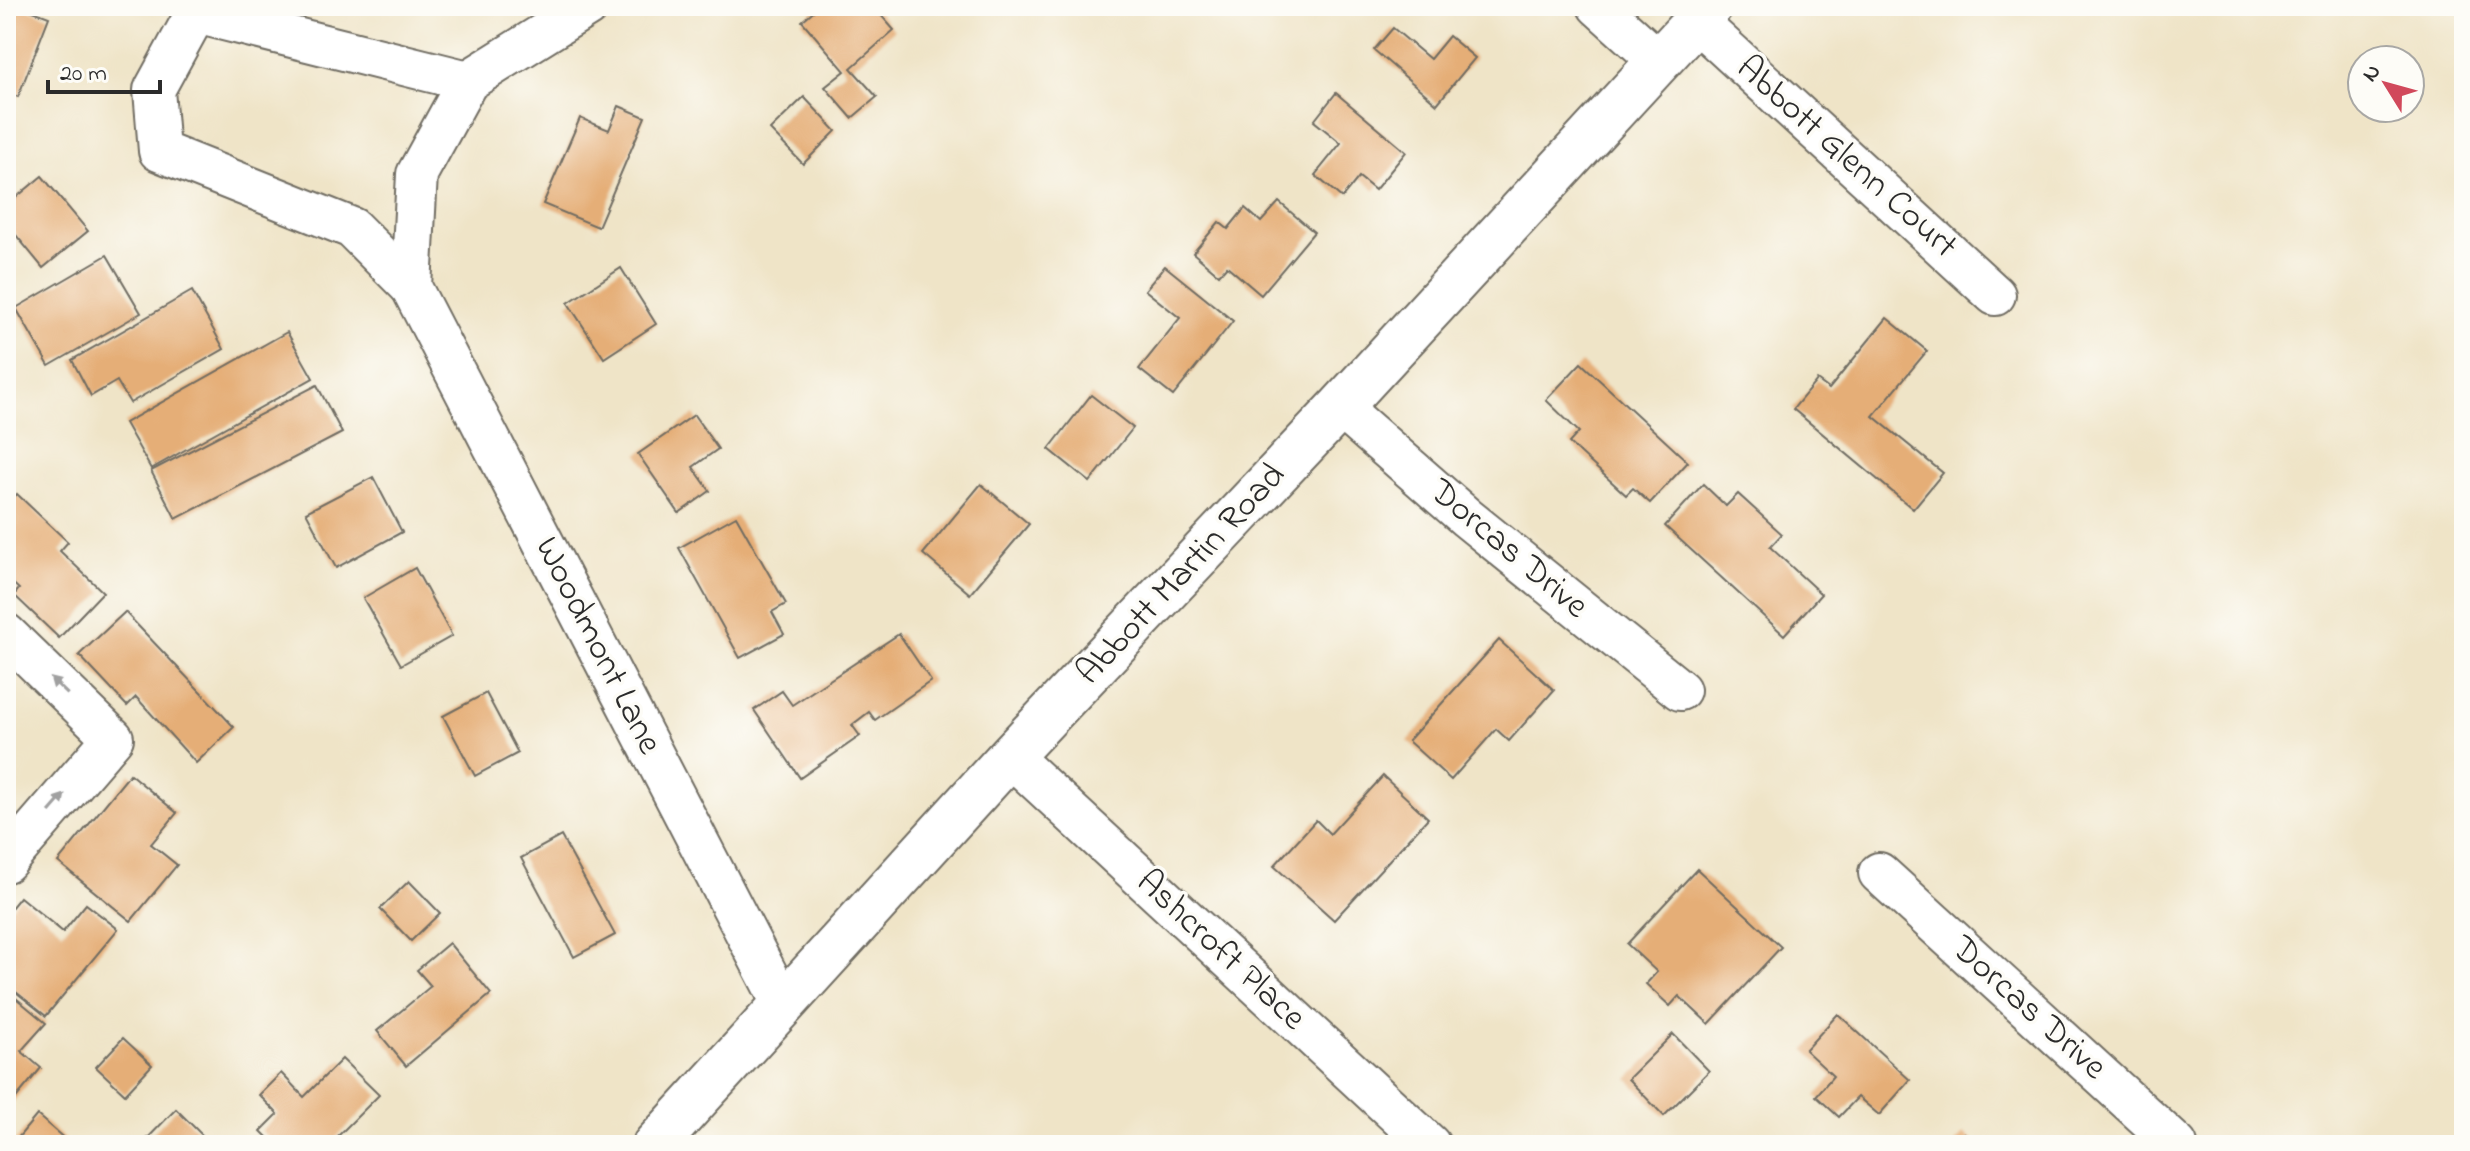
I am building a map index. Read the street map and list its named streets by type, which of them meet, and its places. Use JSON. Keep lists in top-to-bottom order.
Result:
{
  "streets": {
    "main road": ["Abbott Martin Road"],
    "street": [
      "Abbott Glenn Court",
      "Dorcas Drive",
      "Woodmont Lane",
      "Ashcroft Place"
    ]
  },
  "crossings": [
    ["Abbott Glenn Court", "Abbott Martin Road"],
    ["Dorcas Drive", "Abbott Martin Road"],
    ["Abbott Martin Road", "Woodmont Lane"],
    ["Abbott Martin Road", "Ashcroft Place"]
  ],
  "scale_bar": "20 m",
  "north": "top left"
}
